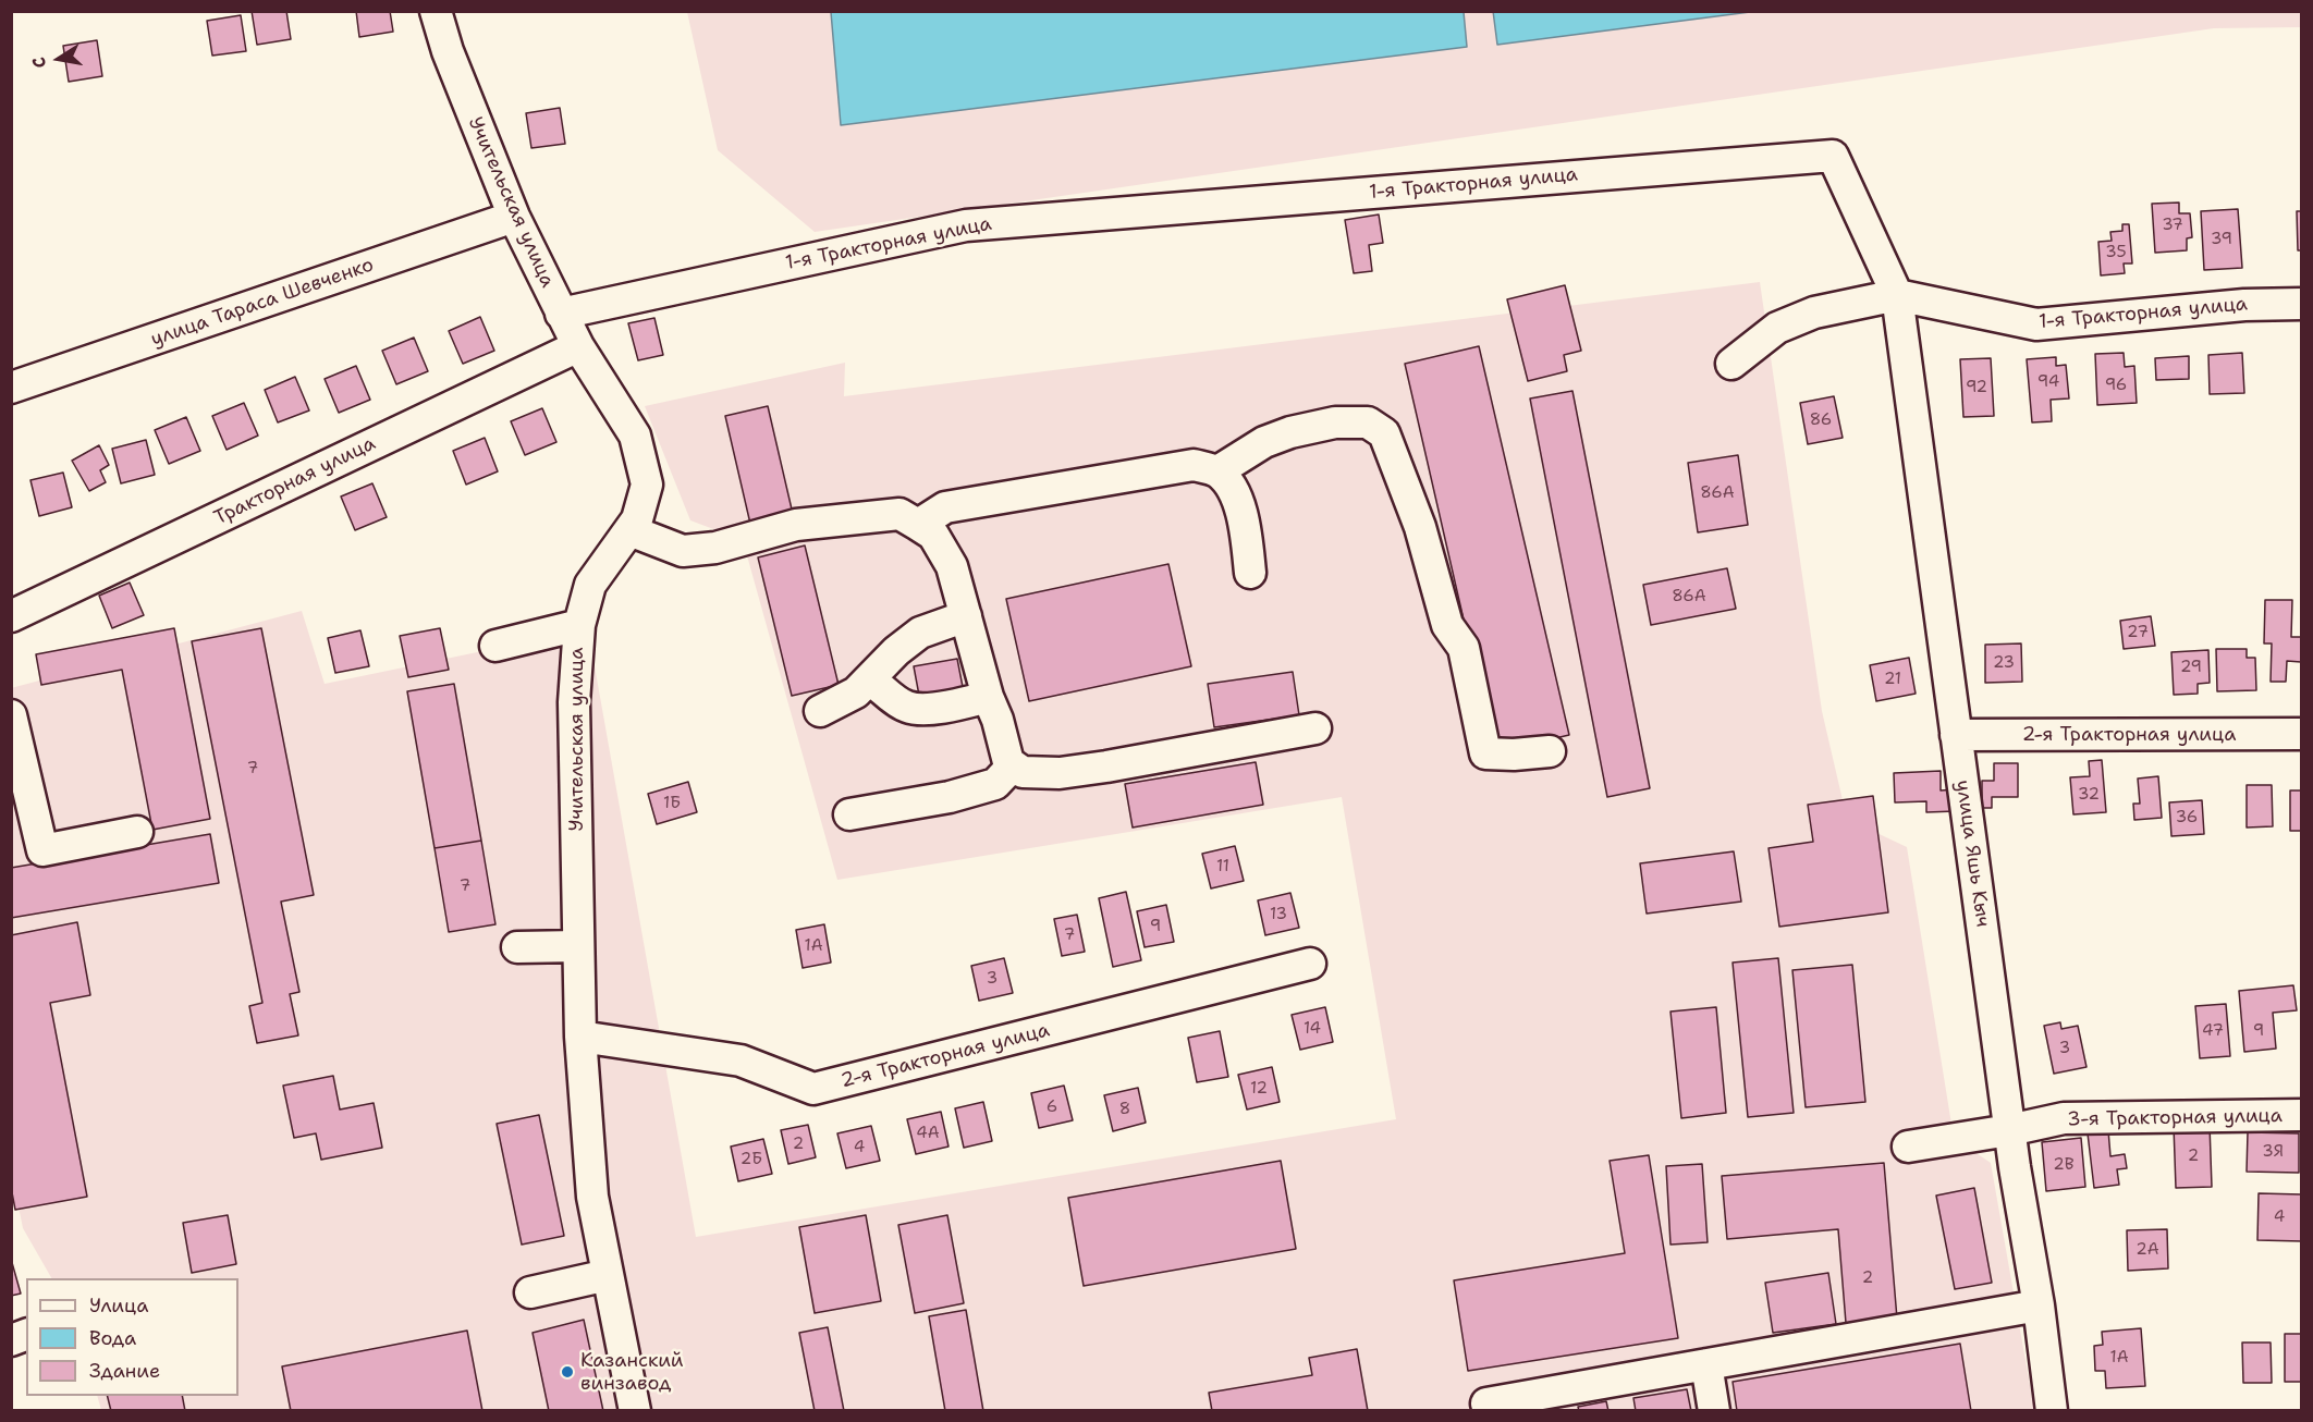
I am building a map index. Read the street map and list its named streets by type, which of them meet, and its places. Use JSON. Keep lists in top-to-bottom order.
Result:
{
  "streets": {
    "street": [
      "1-я Тракторная улица",
      "Учительская улица",
      "улица Тараса Шевченко",
      "Тракторная улица",
      "2-я Тракторная улица",
      "улица Яшь Кыч",
      "3-я Тракторная улица"
    ]
  },
  "crossings": [
    ["1-я Тракторная улица", "Учительская улица"],
    ["1-я Тракторная улица", "улица Яшь Кыч"],
    ["Учительская улица", "улица Тараса Шевченко"],
    ["Учительская улица", "Тракторная улица"],
    ["Учительская улица", "2-я Тракторная улица"],
    ["2-я Тракторная улица", "улица Яшь Кыч"],
    ["улица Яшь Кыч", "3-я Тракторная улица"]
  ],
  "places": ["Казанский винзавод"],
  "house_numbers": [
    "37",
    "39",
    "35",
    "94",
    "96",
    "92",
    "86",
    "86А",
    "86А",
    "27",
    "23",
    "29",
    "21",
    "7",
    "32",
    "1Б",
    "36",
    "11",
    "7",
    "13",
    "9",
    "7",
    "1А",
    "3",
    "14",
    "47",
    "9",
    "3",
    "12",
    "6",
    "8",
    "4А",
    "2",
    "4",
    "3Я",
    "2",
    "2Б",
    "2В",
    "4",
    "2А",
    "2",
    "1А"
  ],
  "legend": ["Улица", "Вода", "Здание"],
  "north": "left"
}
